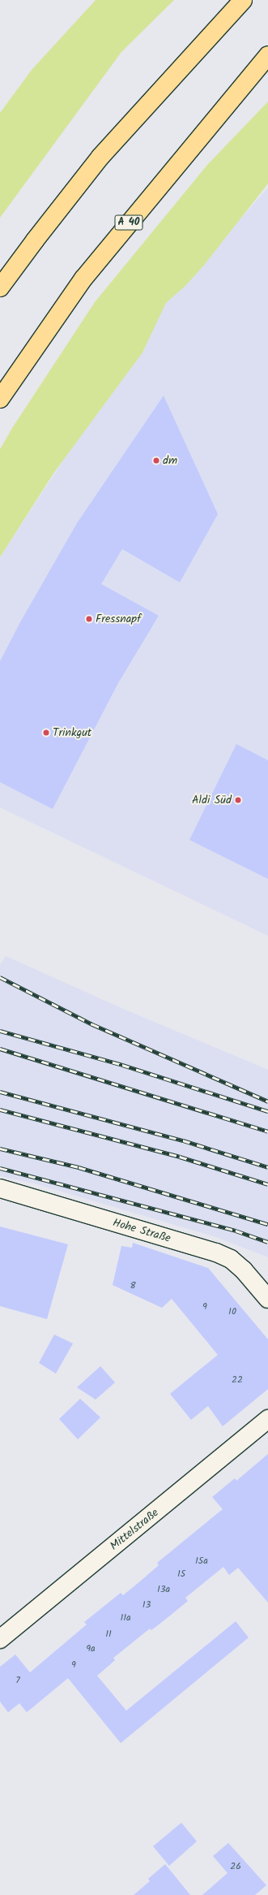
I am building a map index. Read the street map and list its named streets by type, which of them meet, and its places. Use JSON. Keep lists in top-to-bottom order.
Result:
{
  "streets": {
    "highway": ["A 40"],
    "street": ["Hohe Straße", "Mittelstraße"]
  },
  "places": [
    "dm",
    "Fressnapf",
    "Trinkgut",
    "Aldi Süd"
  ],
  "house_numbers": [
    "8",
    "9",
    "10",
    "22",
    "15a",
    "15",
    "13a",
    "13",
    "11a",
    "11",
    "9a",
    "9",
    "7",
    "26"
  ]
}
